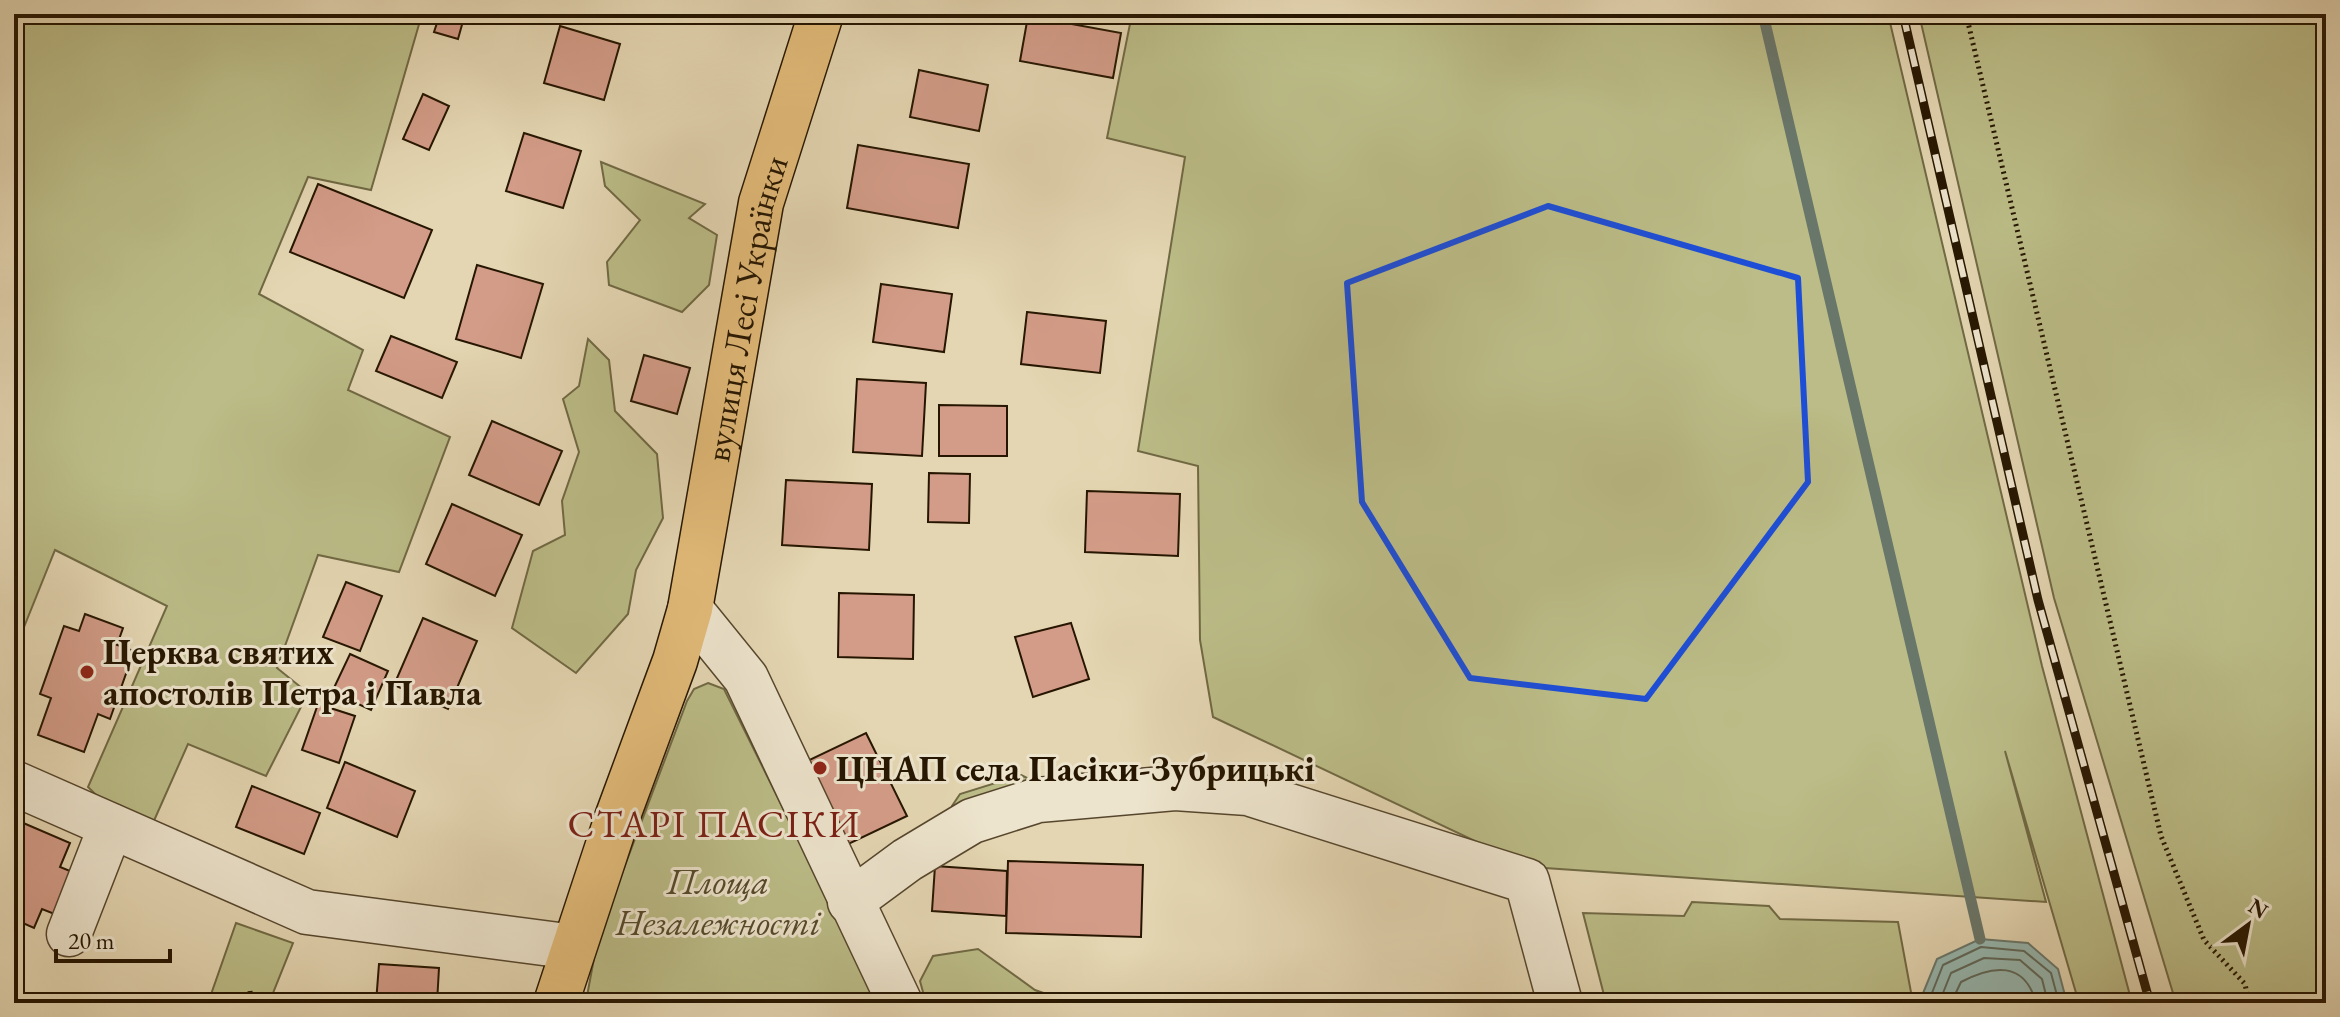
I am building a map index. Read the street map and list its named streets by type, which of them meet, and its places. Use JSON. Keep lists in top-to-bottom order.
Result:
{
  "streets": {
    "main road": ["вулиця Лесі Українки"]
  },
  "districts": ["СТАРІ ПАСІКИ"],
  "parks": ["Площа Незалежності"],
  "places": ["Церква святих апостолів Петра і Павла", "ЦНАП села Пасіки-Зубрицькі"],
  "scale_bar": "20 m",
  "north": "top right"
}
